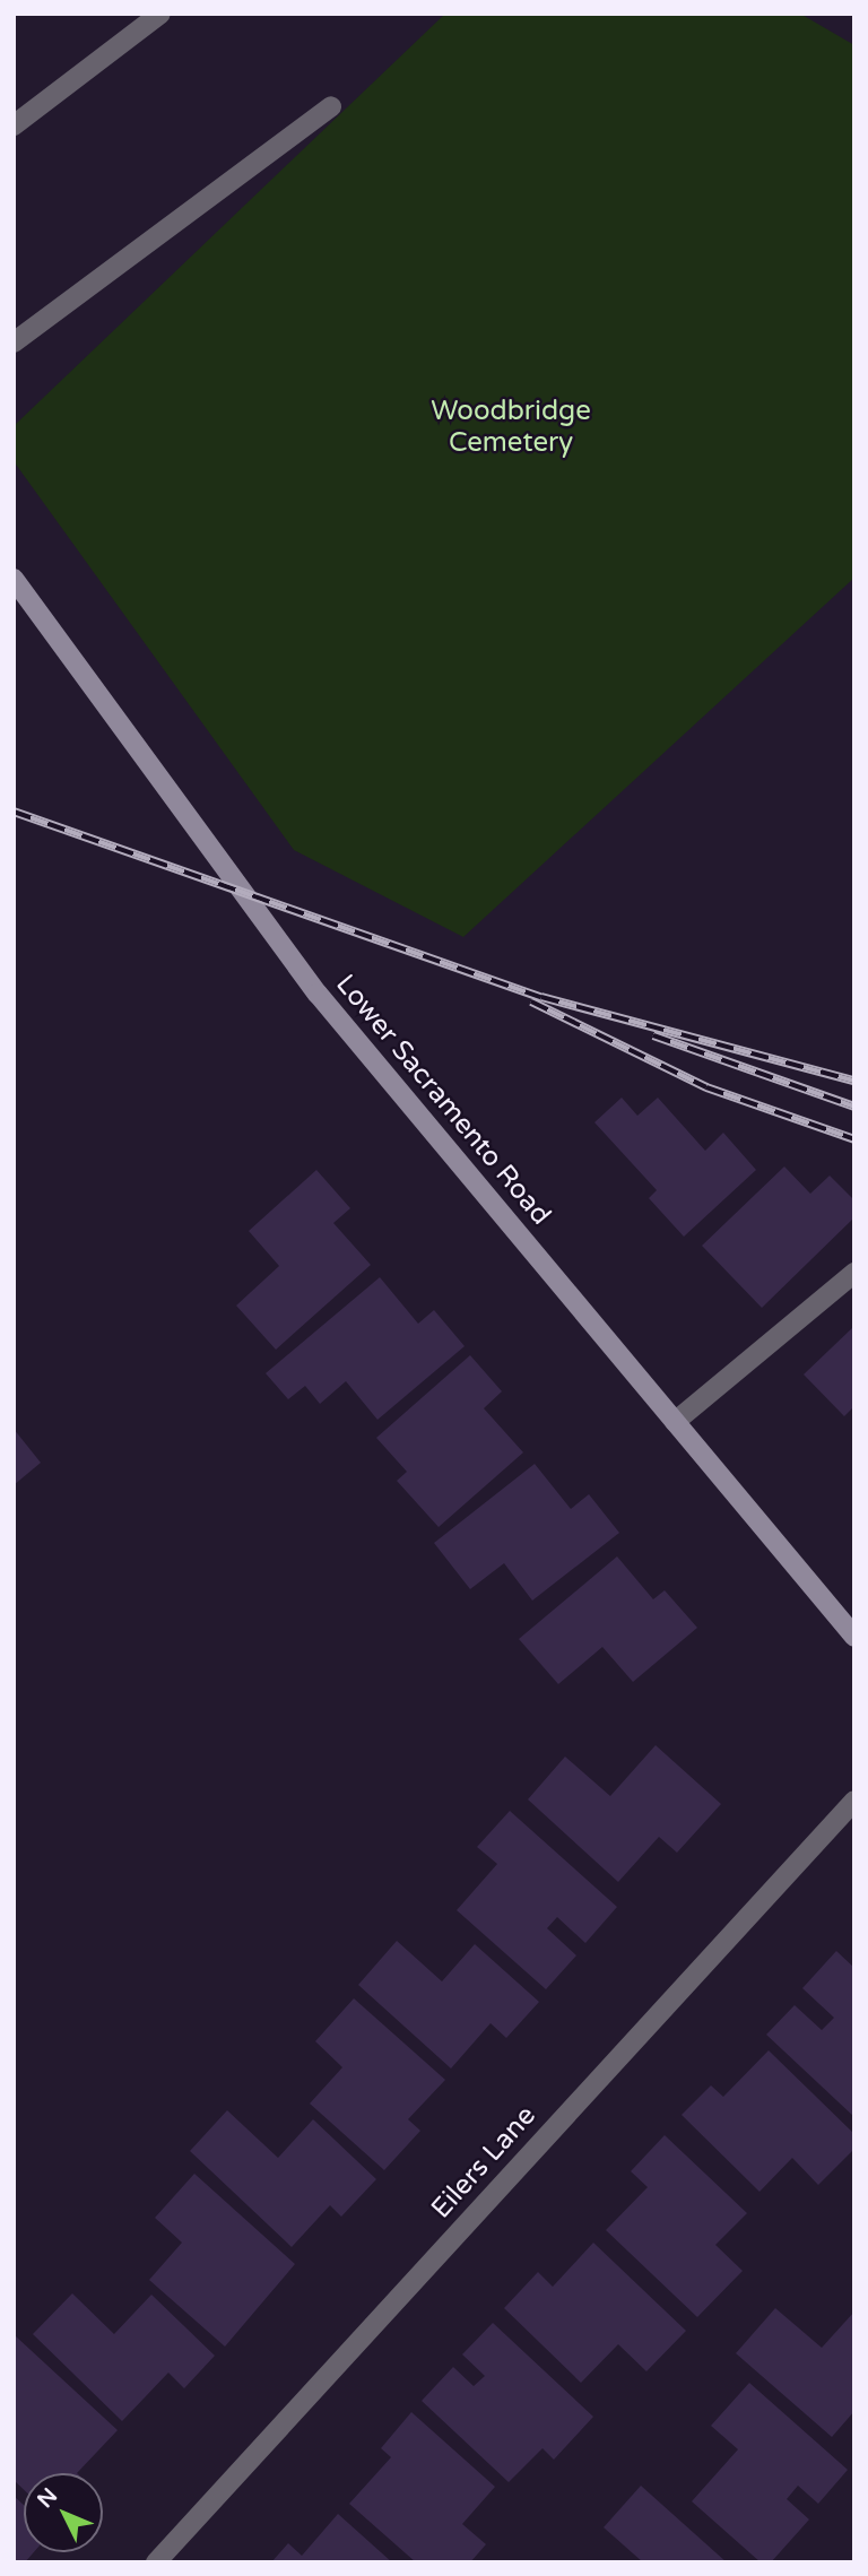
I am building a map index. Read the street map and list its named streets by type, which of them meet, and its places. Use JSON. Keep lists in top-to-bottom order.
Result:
{
  "streets": {
    "main road": ["Lower Sacramento Road"],
    "street": ["Eilers Lane"]
  },
  "parks": ["Woodbridge Cemetery"],
  "north": "top left"
}
